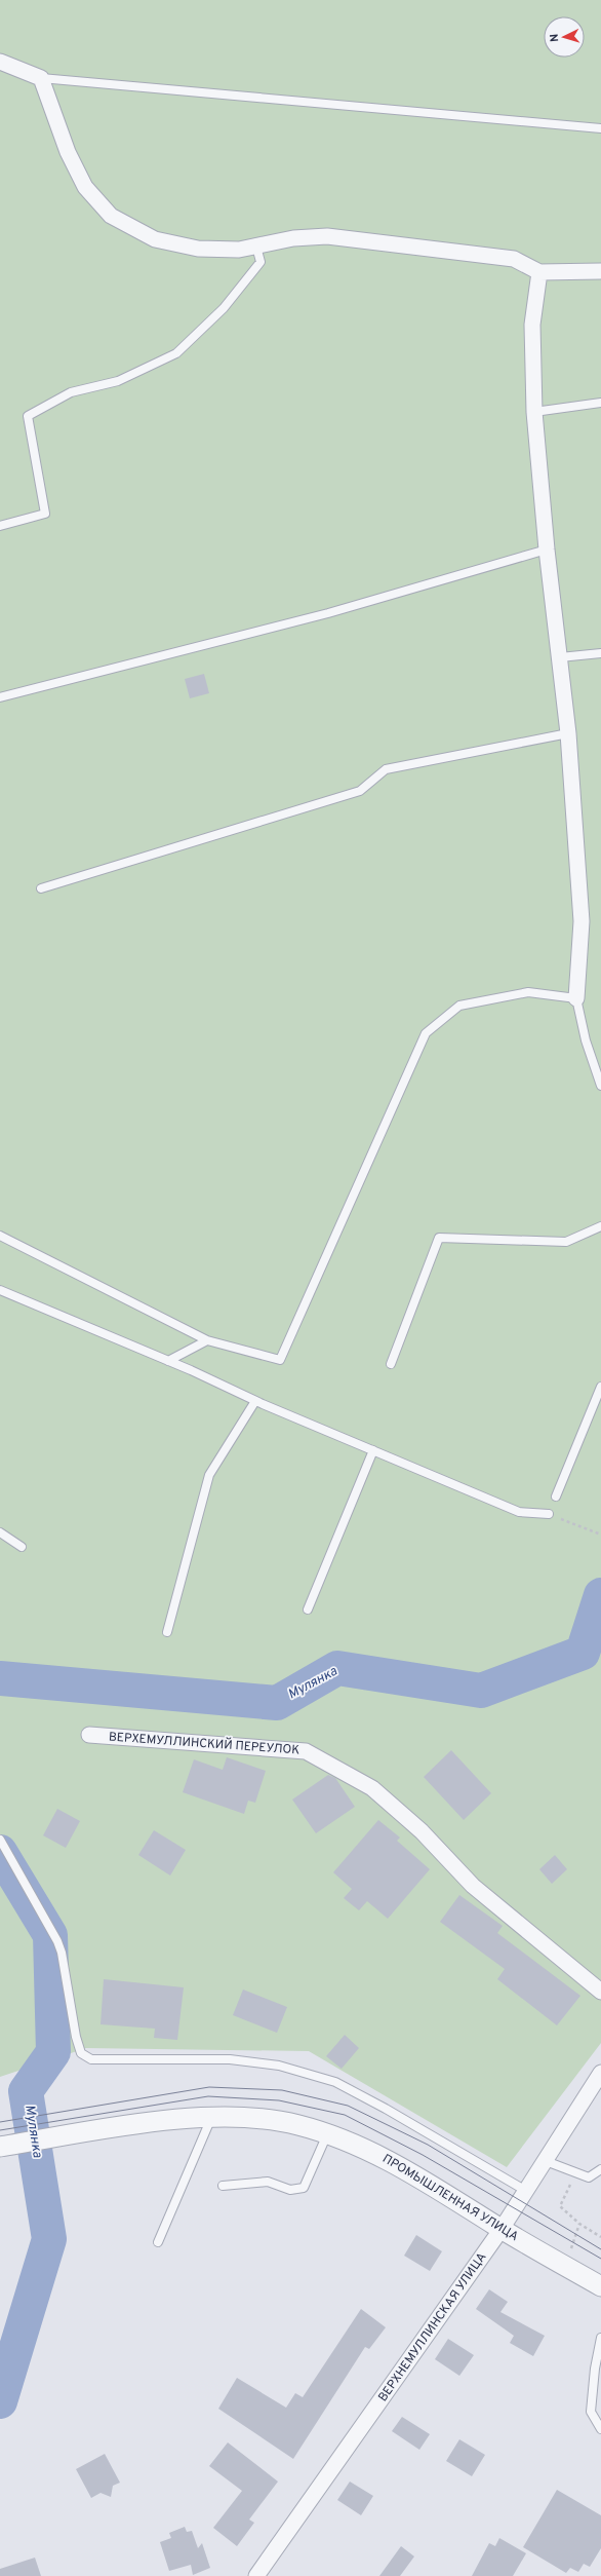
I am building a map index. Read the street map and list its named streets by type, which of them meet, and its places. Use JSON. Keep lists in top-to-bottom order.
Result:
{
  "streets": {
    "street": ["ВЕРХЕМУЛЛИНСКИЙ ПЕРЕУЛОК", "ПРОМЫШЛЕННАЯ УЛИЦА", "ВЕРХНЕМУЛЛИНСКАЯ УЛИЦА"]
  },
  "crossings": [
    ["ПРОМЫШЛЕННАЯ УЛИЦА", "ВЕРХНЕМУЛЛИНСКАЯ УЛИЦА"]
  ],
  "water": ["Мулянка"],
  "north": "left"
}
